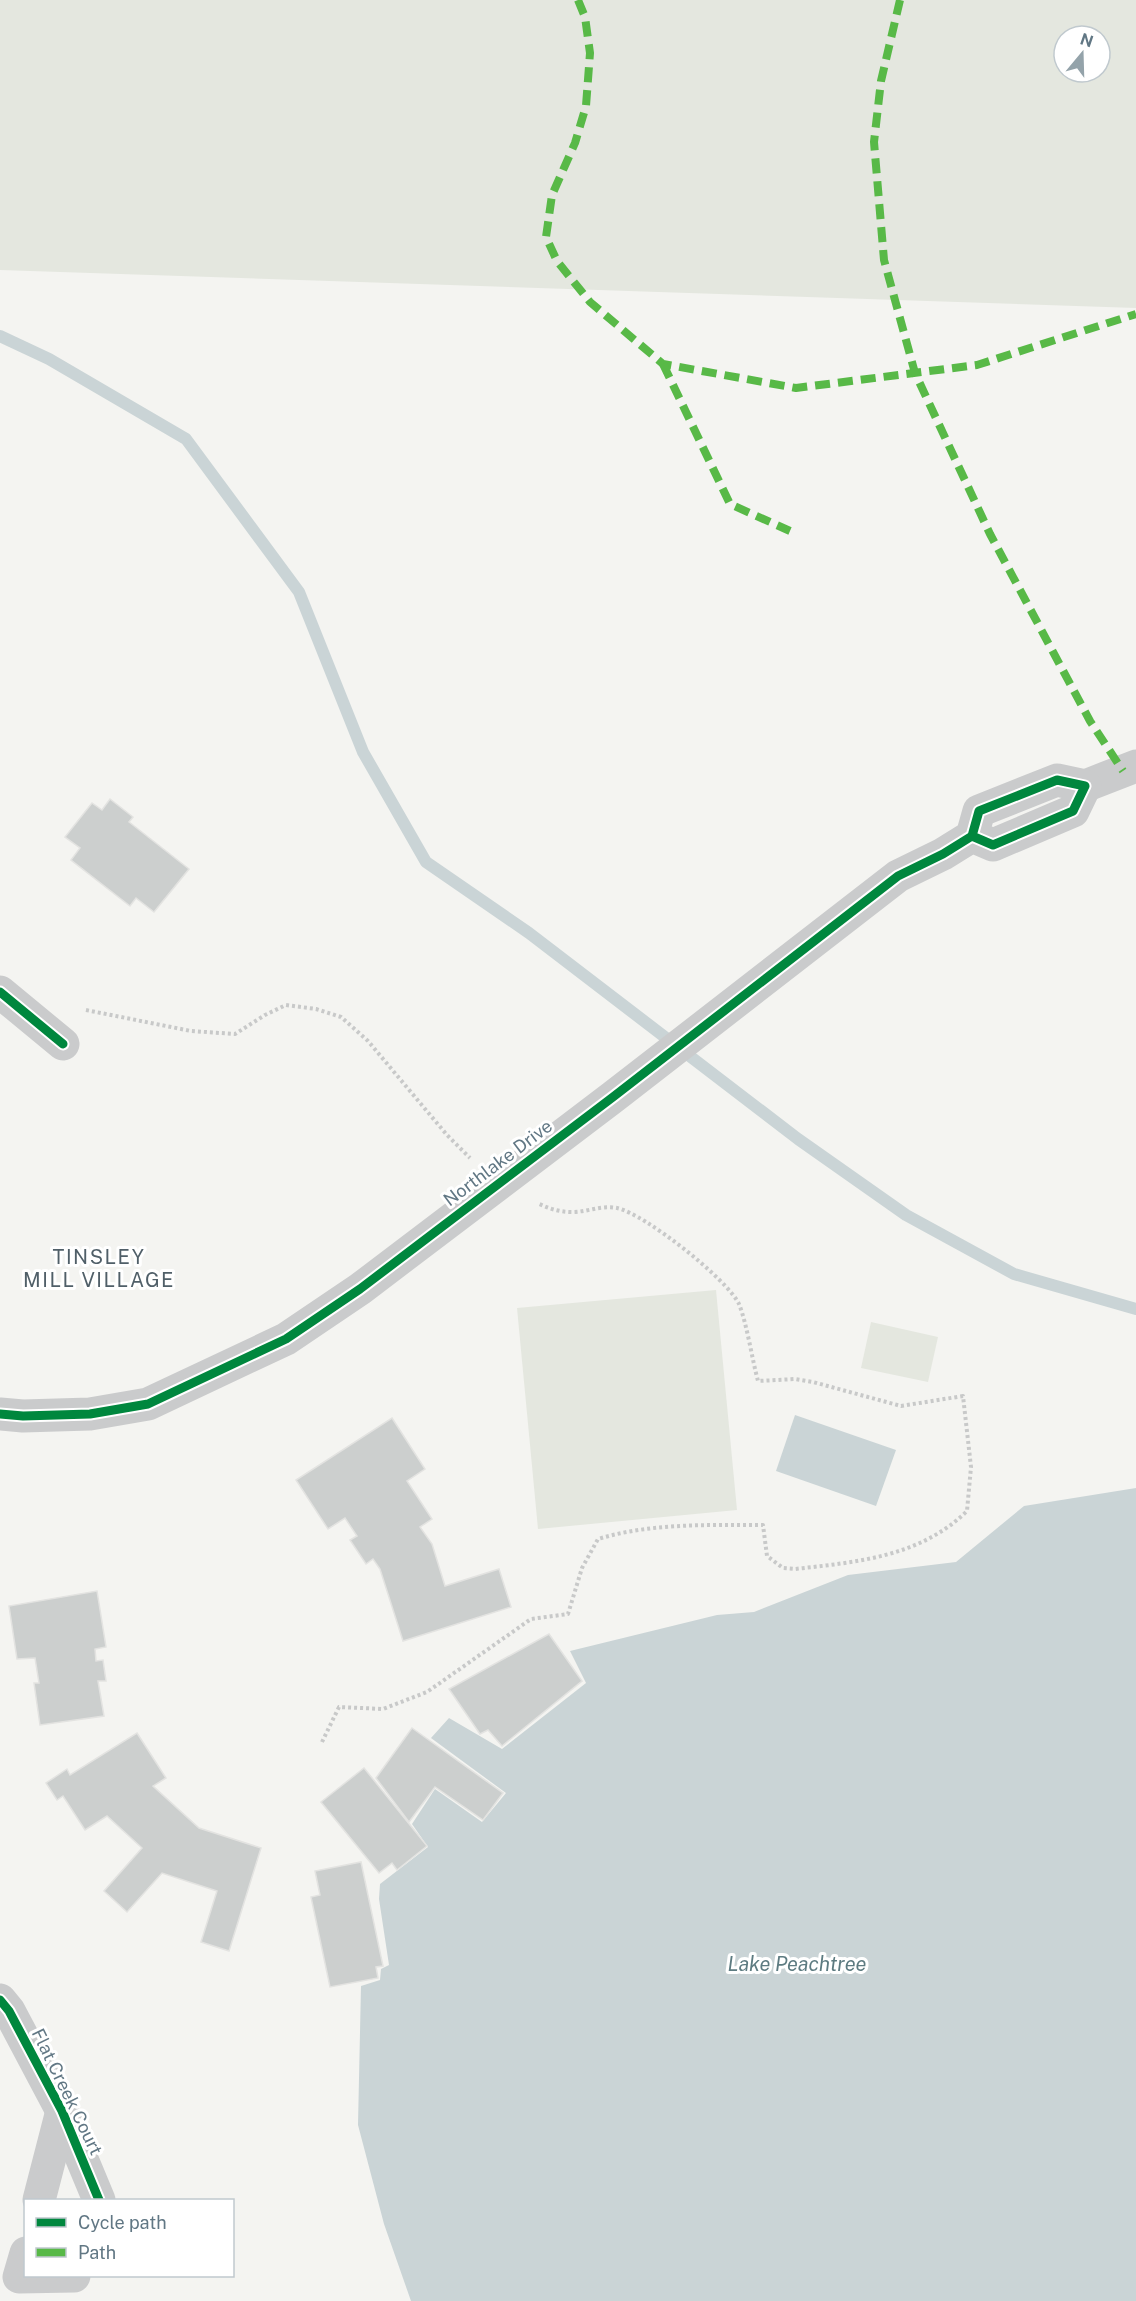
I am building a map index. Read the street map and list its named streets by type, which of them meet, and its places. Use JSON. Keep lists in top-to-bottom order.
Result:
{
  "streets": {
    "street": ["Northlake Drive", "Flat Creek Court"]
  },
  "districts": ["TINSLEY MILL VILLAGE"],
  "water": ["Lake Peachtree"],
  "legend": ["Cycle path", "Path"],
  "north": "top"
}
